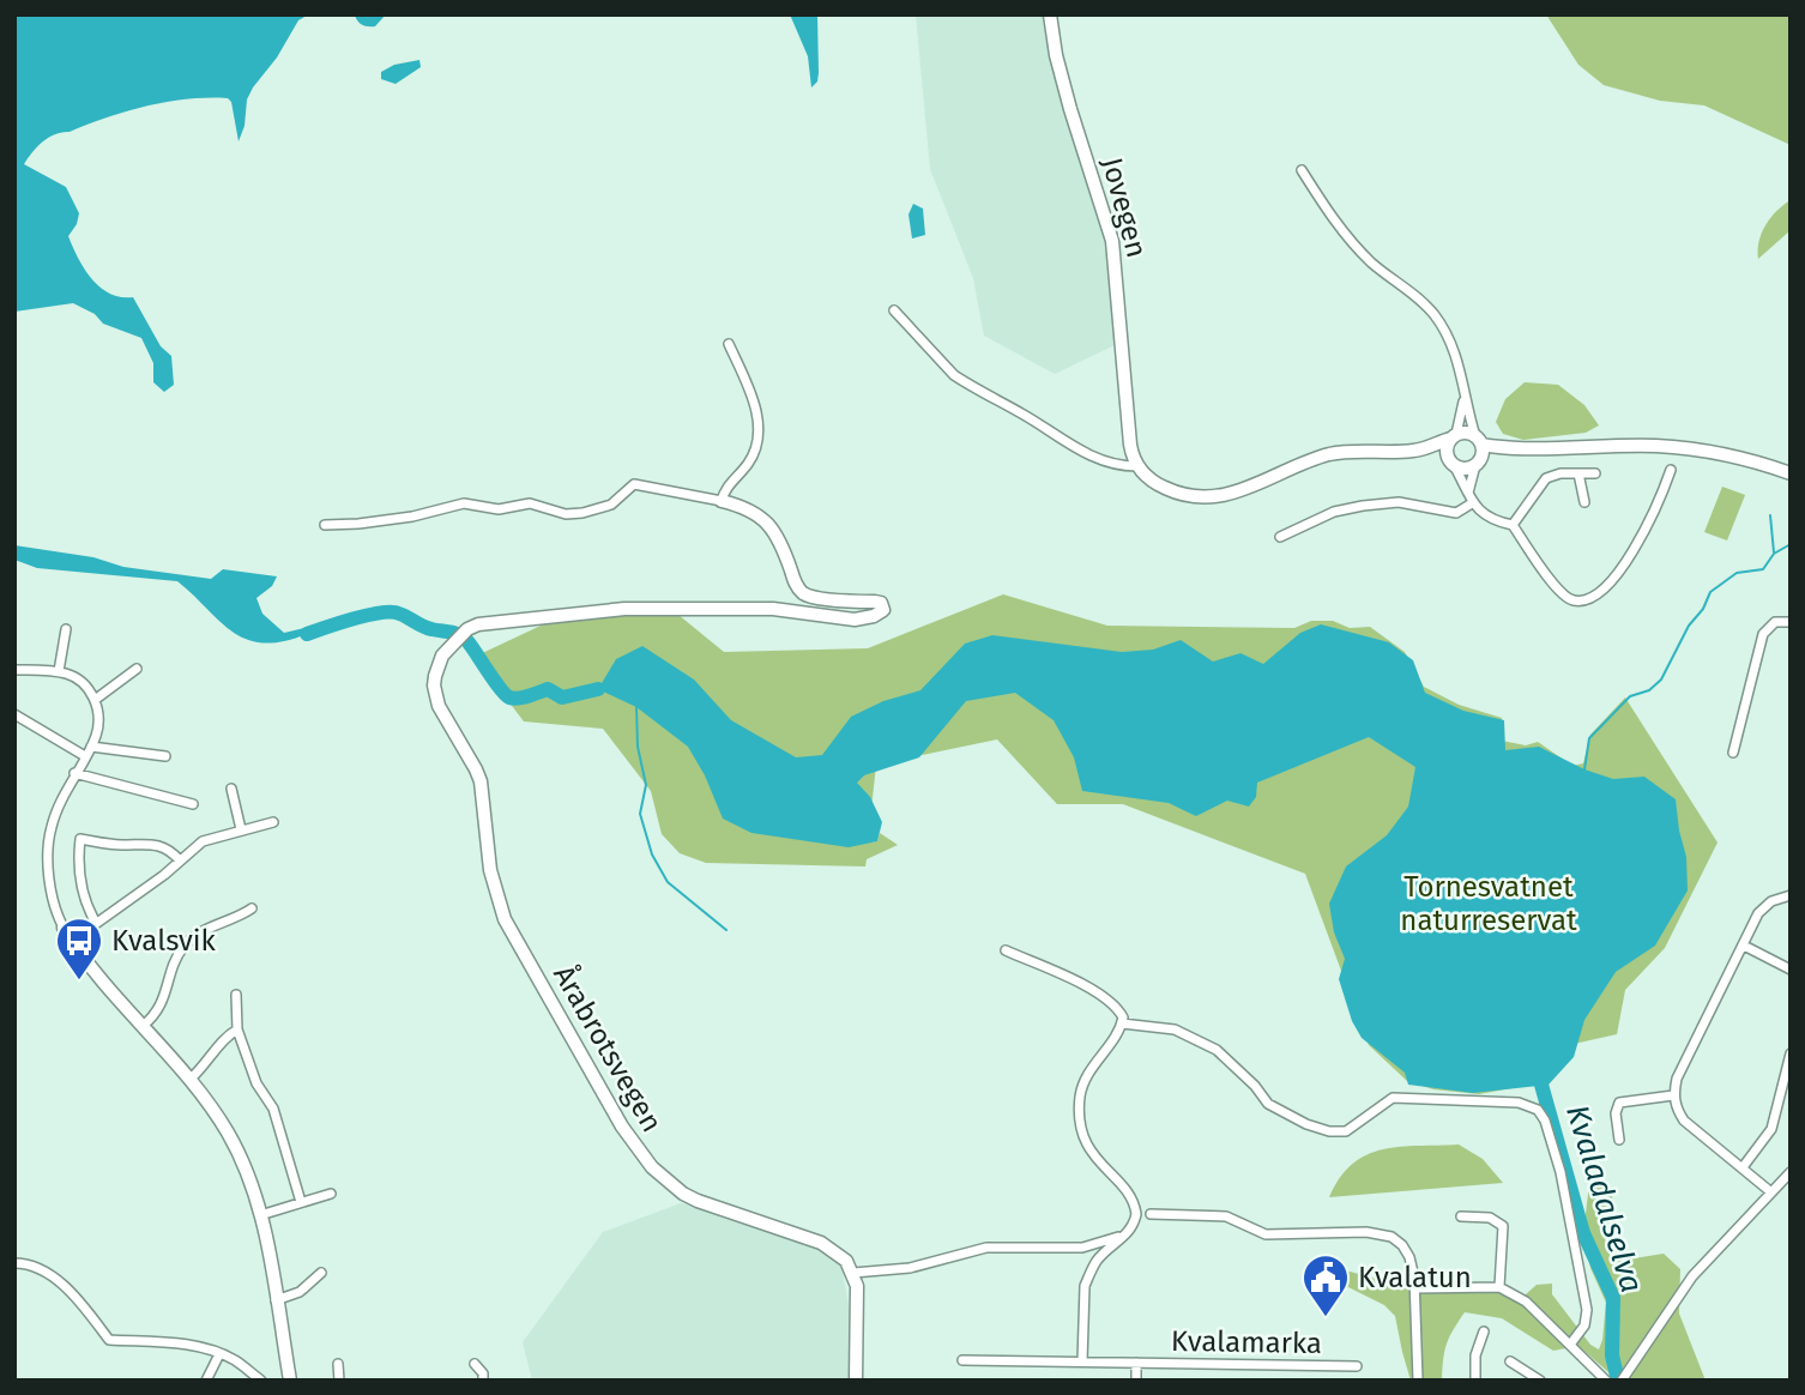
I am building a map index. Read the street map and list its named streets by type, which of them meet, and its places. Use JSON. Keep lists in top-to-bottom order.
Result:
{
  "streets": {
    "street": ["Jovegen", "Årabrotsvegen", "Kvalamarka"]
  },
  "water": ["Kvaladalselva"],
  "parks": ["Tornesvatnet naturreservat"],
  "places": {
    "bus stop": ["Kvalsvik"],
    "public building": ["Kvalatun"]
  }
}
